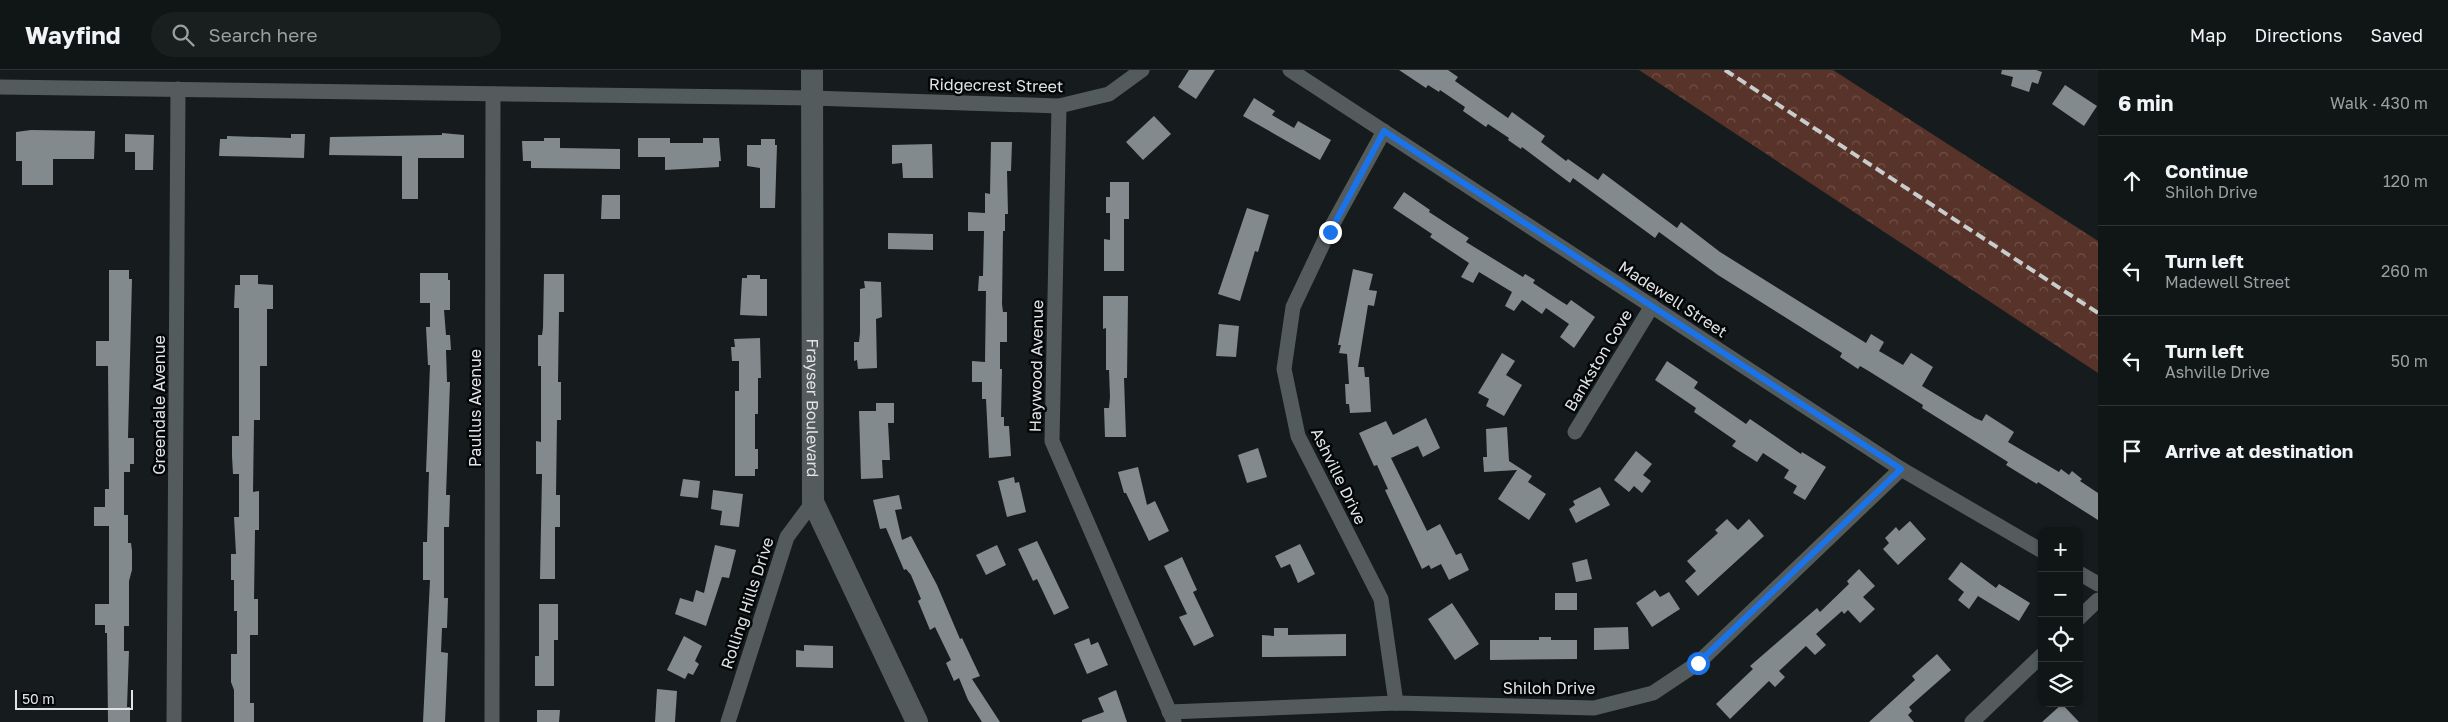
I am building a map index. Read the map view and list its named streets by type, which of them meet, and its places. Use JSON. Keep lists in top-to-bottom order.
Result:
{
  "streets": {
    "main road": ["Frayser Boulevard"],
    "street": [
      "Ridgecrest Street",
      "Madewell Street",
      "Bankston Cove",
      "Haywood Avenue",
      "Greendale Avenue",
      "Paullus Avenue",
      "Ashville Drive",
      "Rolling Hills Drive",
      "Shiloh Drive"
    ]
  },
  "crossings": [
    ["Ridgecrest Street", "Haywood Avenue"],
    ["Ridgecrest Street", "Greendale Avenue"],
    ["Ridgecrest Street", "Paullus Avenue"],
    ["Ridgecrest Street", "Frayser Boulevard"],
    ["Madewell Street", "Bankston Cove"],
    ["Madewell Street", "Ashville Drive"],
    ["Madewell Street", "Shiloh Drive"],
    ["Haywood Avenue", "Shiloh Drive"],
    ["Frayser Boulevard", "Rolling Hills Drive"],
    ["Ashville Drive", "Shiloh Drive"]
  ],
  "scale_bar": "50 m",
  "page": {
    "header": "Wayfind",
    "search": "Search here",
    "nav": ["Map", "Directions", "Saved"],
    "heading": ["6 min", "Walk · 430 m"],
    "list": [
      ["Continue", "Shiloh Drive", "120 m"],
      ["Turn left", "Madewell Street", "260 m"],
      ["Turn left", "Ashville Drive", "50 m"],
      "Arrive at destination"
    ],
    "map_buttons": ["+", "−"],
    "scale": "50 m"
  }
}
